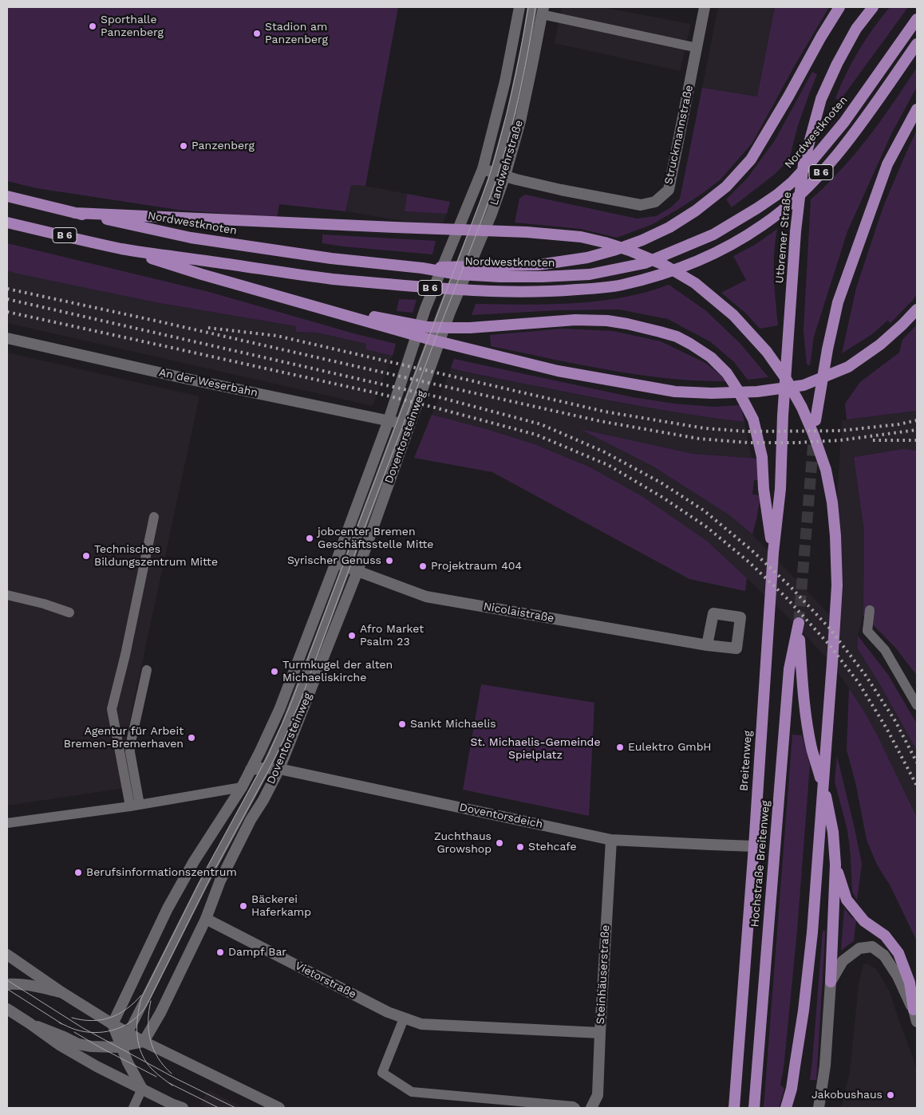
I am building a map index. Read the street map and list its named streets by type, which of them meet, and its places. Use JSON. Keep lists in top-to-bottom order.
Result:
{
  "streets": {
    "highway": [
      "Nordwestknoten",
      "B 6",
      "Utbremer Straße",
      "Breitenweg",
      "Hochstraße Breitenweg"
    ],
    "street": [
      "Struckmannstraße",
      "Landwehrstraße",
      "An der Weserbahn",
      "Doventorsteinweg",
      "Nicolaistraße",
      "Doventorsdeich",
      "Steinhäuserstraße",
      "Vietorstraße"
    ]
  },
  "crossings": [
    ["Struckmannstraße", "Landwehrstraße"],
    ["Landwehrstraße", "Doventorsteinweg"],
    ["Utbremer Straße", "Breitenweg"],
    ["An der Weserbahn", "Doventorsteinweg"],
    ["Doventorsteinweg", "Nicolaistraße"],
    ["Doventorsteinweg", "Doventorsdeich"],
    ["Doventorsteinweg", "Vietorstraße"],
    ["Breitenweg", "Doventorsdeich"],
    ["Doventorsdeich", "Steinhäuserstraße"],
    ["Steinhäuserstraße", "Vietorstraße"]
  ],
  "parks": ["St. Michaelis-Gemeinde Spielplatz"],
  "places": [
    "Sporthalle Panzenberg",
    "Stadion am Panzenberg",
    "Panzenberg",
    "jobcenter Bremen Geschäftsstelle Mitte",
    "Technisches Bildungszentrum Mitte",
    "Syrischer Genuss",
    "Projektraum 404",
    "Afro Market Psalm 23",
    "Turmkugel der alten Michaeliskirche",
    "Sankt Michaelis",
    "Agentur für Arbeit Bremen-Bremerhaven",
    "Eulektro GmbH",
    "Zuchthaus Growshop",
    "Stehcafe",
    "Berufsinformationszentrum",
    "Bäckerei Haferkamp",
    "Dampf Bar",
    "Jakobushaus"
  ]
}
